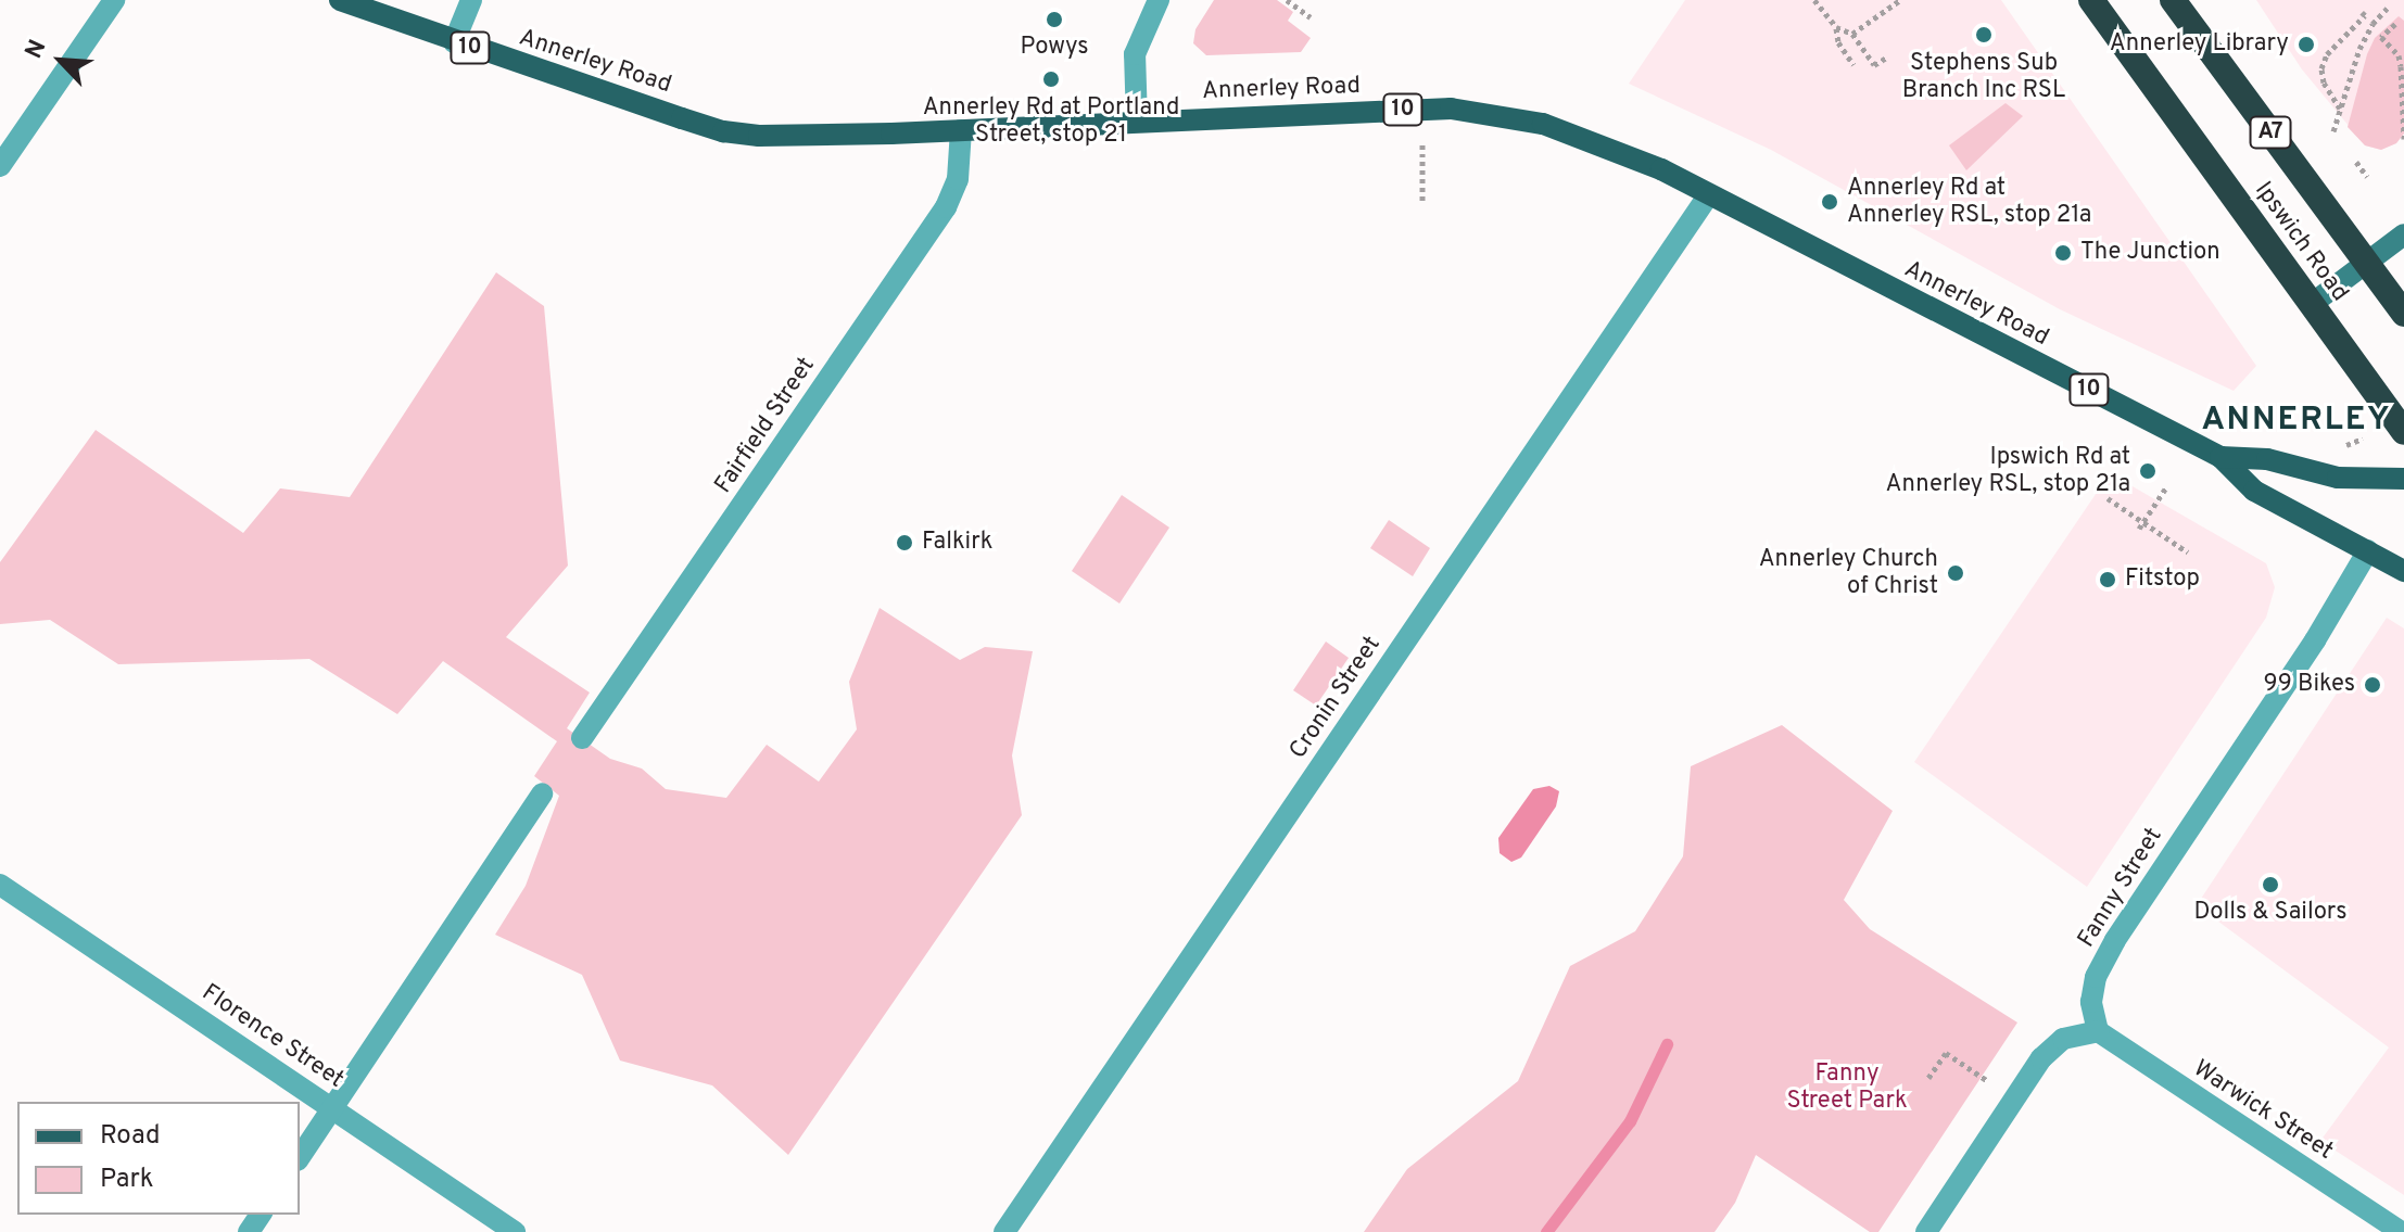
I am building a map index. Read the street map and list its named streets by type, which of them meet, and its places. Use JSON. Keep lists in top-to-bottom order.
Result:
{
  "streets": {
    "highway": ["A7", "Ipswich Road"],
    "main road": ["10", "Annerley Road"],
    "street": [
      "Fairfield Street",
      "Cronin Street",
      "Fanny Street",
      "Florence Street",
      "Warwick Street"
    ]
  },
  "crossings": [
    ["Annerley Road", "Fairfield Street"],
    ["Annerley Road", "Cronin Street"],
    ["Annerley Road", "Fanny Street"],
    ["Fanny Street", "Warwick Street"]
  ],
  "districts": ["ANNERLEY"],
  "parks": ["Fanny Street Park"],
  "places": [
    "Powys",
    "Stephens Sub Branch Inc RSL",
    "Annerley Library",
    "Annerley Rd at Portland Street, stop 21",
    "Annerley Rd at Annerley RSL, stop 21a",
    "The Junction",
    "Ipswich Rd at Annerley RSL, stop 21a",
    "Falkirk",
    "Annerley Church of Christ",
    "Fitstop",
    "99 Bikes",
    "Dolls & Sailors"
  ],
  "legend": ["Road", "Park"],
  "north": "top left"
}
